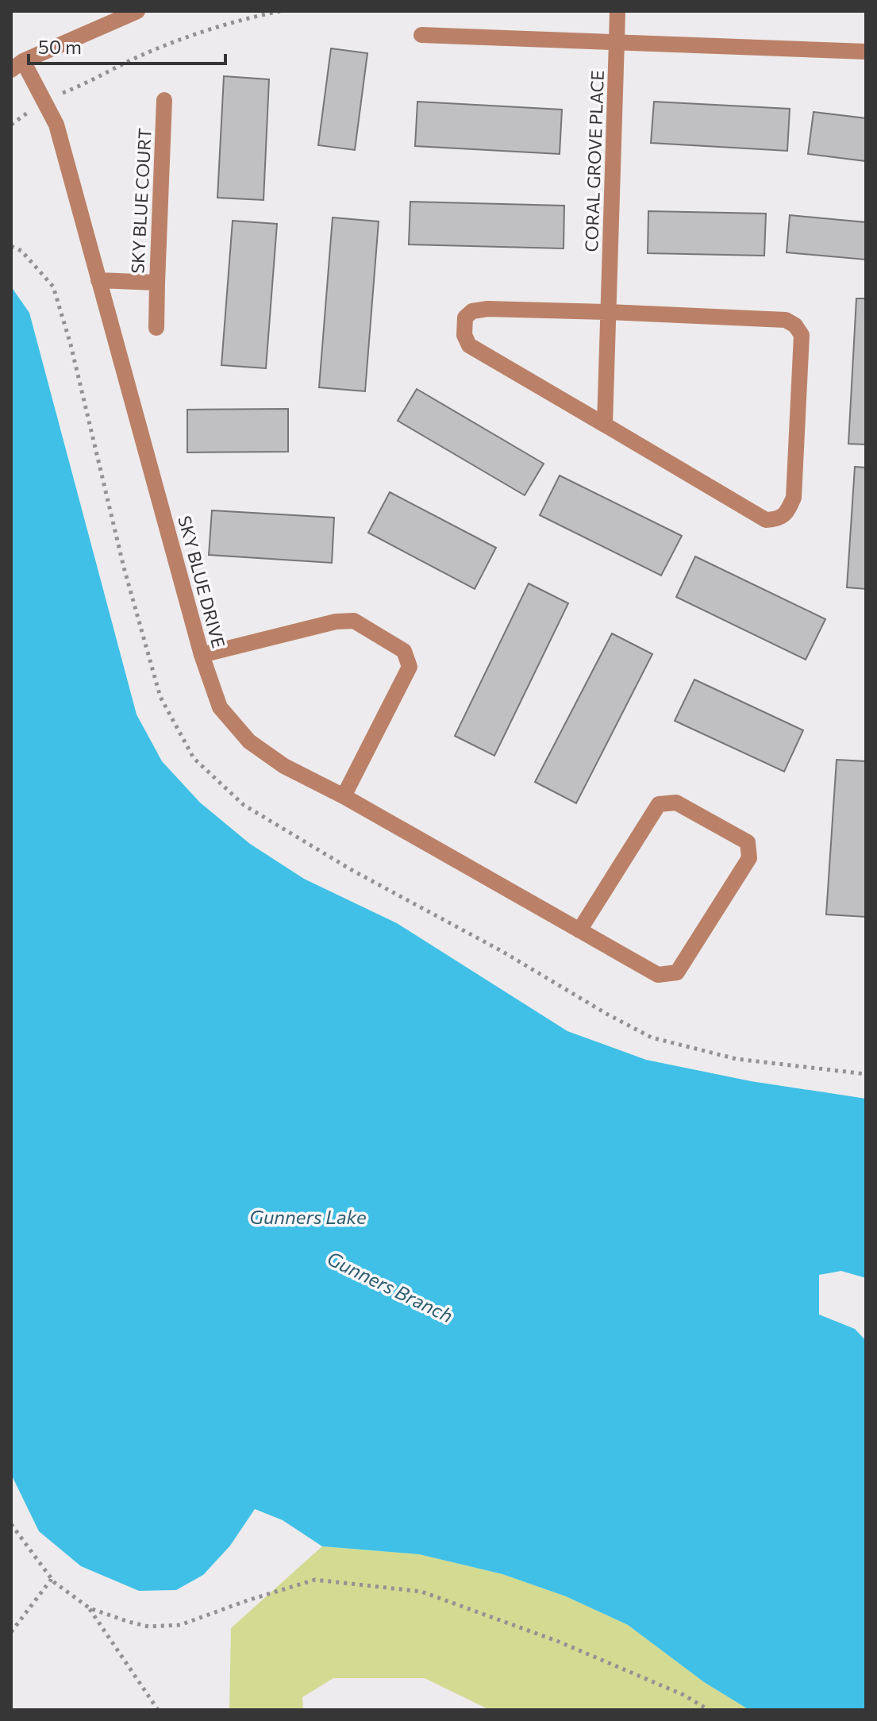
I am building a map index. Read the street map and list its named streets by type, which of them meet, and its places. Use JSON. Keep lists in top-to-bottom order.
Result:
{
  "streets": {
    "street": ["CORAL GROVE PLACE", "SKY BLUE COURT", "SKY BLUE DRIVE"]
  },
  "crossings": [
    ["SKY BLUE COURT", "SKY BLUE DRIVE"]
  ],
  "water": ["Gunners Lake", "Gunners Branch"],
  "scale_bar": "50 m"
}
